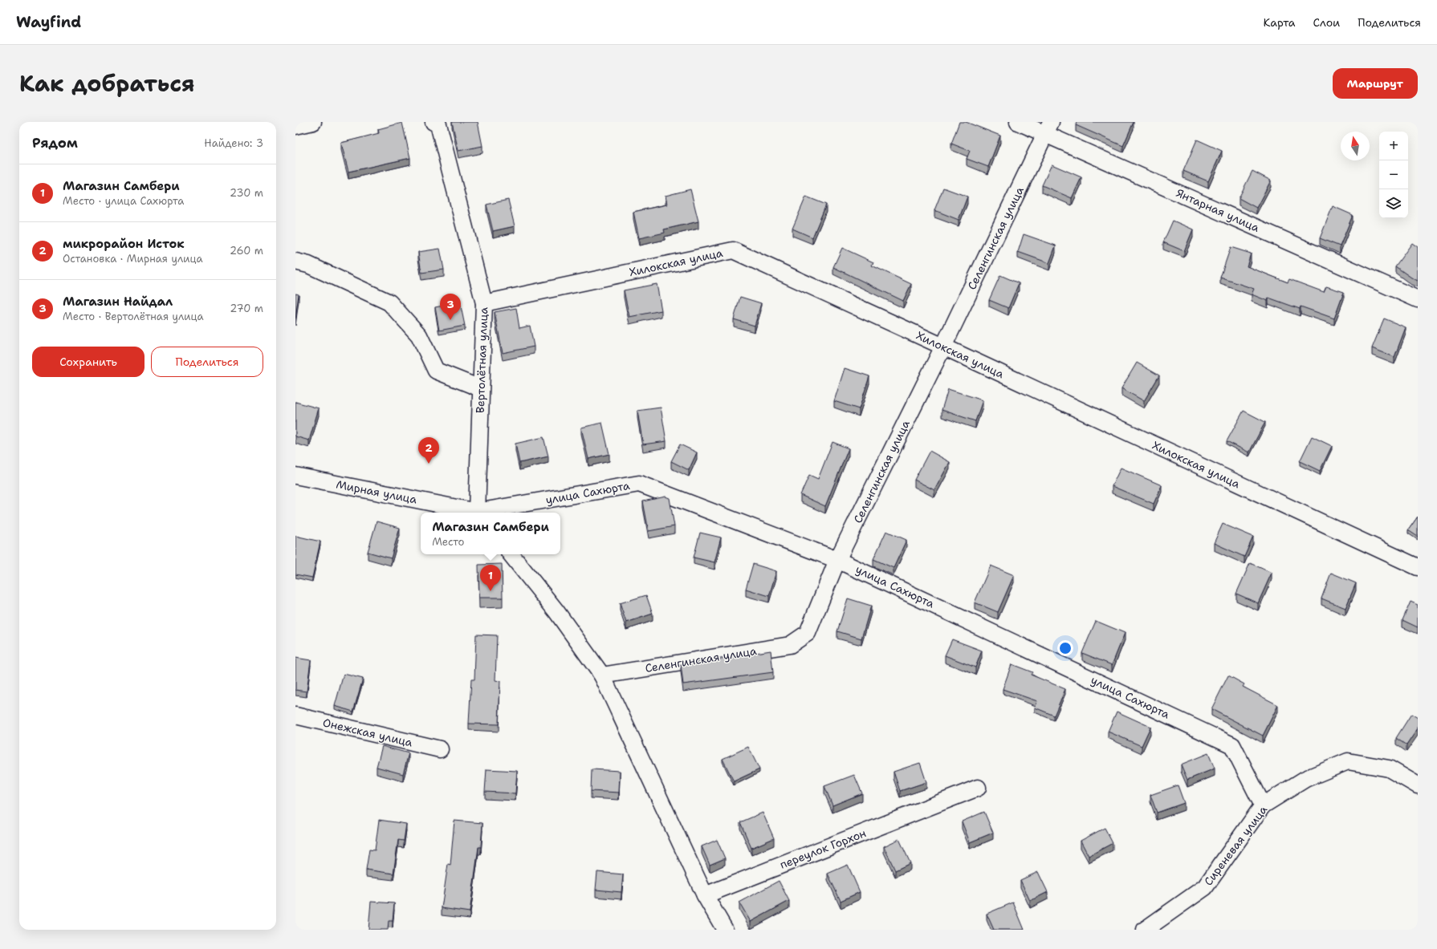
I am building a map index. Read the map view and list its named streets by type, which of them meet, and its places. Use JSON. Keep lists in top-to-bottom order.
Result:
{
  "streets": {
    "street": [
      "Янтарная улица",
      "Селенгинская улица",
      "Хилокская улица",
      "Вертолётная улица",
      "Мирная улица",
      "улица Сахюрта",
      "Онежская улица",
      "Сиреневая улица",
      "переулок Горхон"
    ]
  },
  "crossings": [
    ["Янтарная улица", "Селенгинская улица"],
    ["Селенгинская улица", "Хилокская улица"],
    ["Селенгинская улица", "улица Сахюрта"],
    ["Хилокская улица", "Вертолётная улица"],
    ["улица Сахюрта", "Сиреневая улица"]
  ],
  "north": "top",
  "page": {
    "header": "Wayfind",
    "nav": ["Карта", "Слои", "Поделиться"],
    "title": "Как добраться",
    "buttons": [
      "Маршрут",
      ["Сохранить", "Поделиться"]
    ],
    "heading": ["Рядом", "Найдено: 3"],
    "map_buttons": ["+", "−"],
    "list": [
      {
        "mark": "1",
        "name": "Магазин Самбери",
        "note": "Место · улица Сахюрта",
        "value": "230 m"
      },
      {
        "mark": "2",
        "name": "микрорайон Исток",
        "note": "Остановка · Мирная улица",
        "value": "260 m"
      },
      {
        "mark": "3",
        "name": "Магазин Найдал",
        "note": "Место · Вертолётная улица",
        "value": "270 m"
      }
    ],
    "pins": ["3", "2", "1"],
    "popup": ["Магазин Самбери", "Место"]
  }
}
